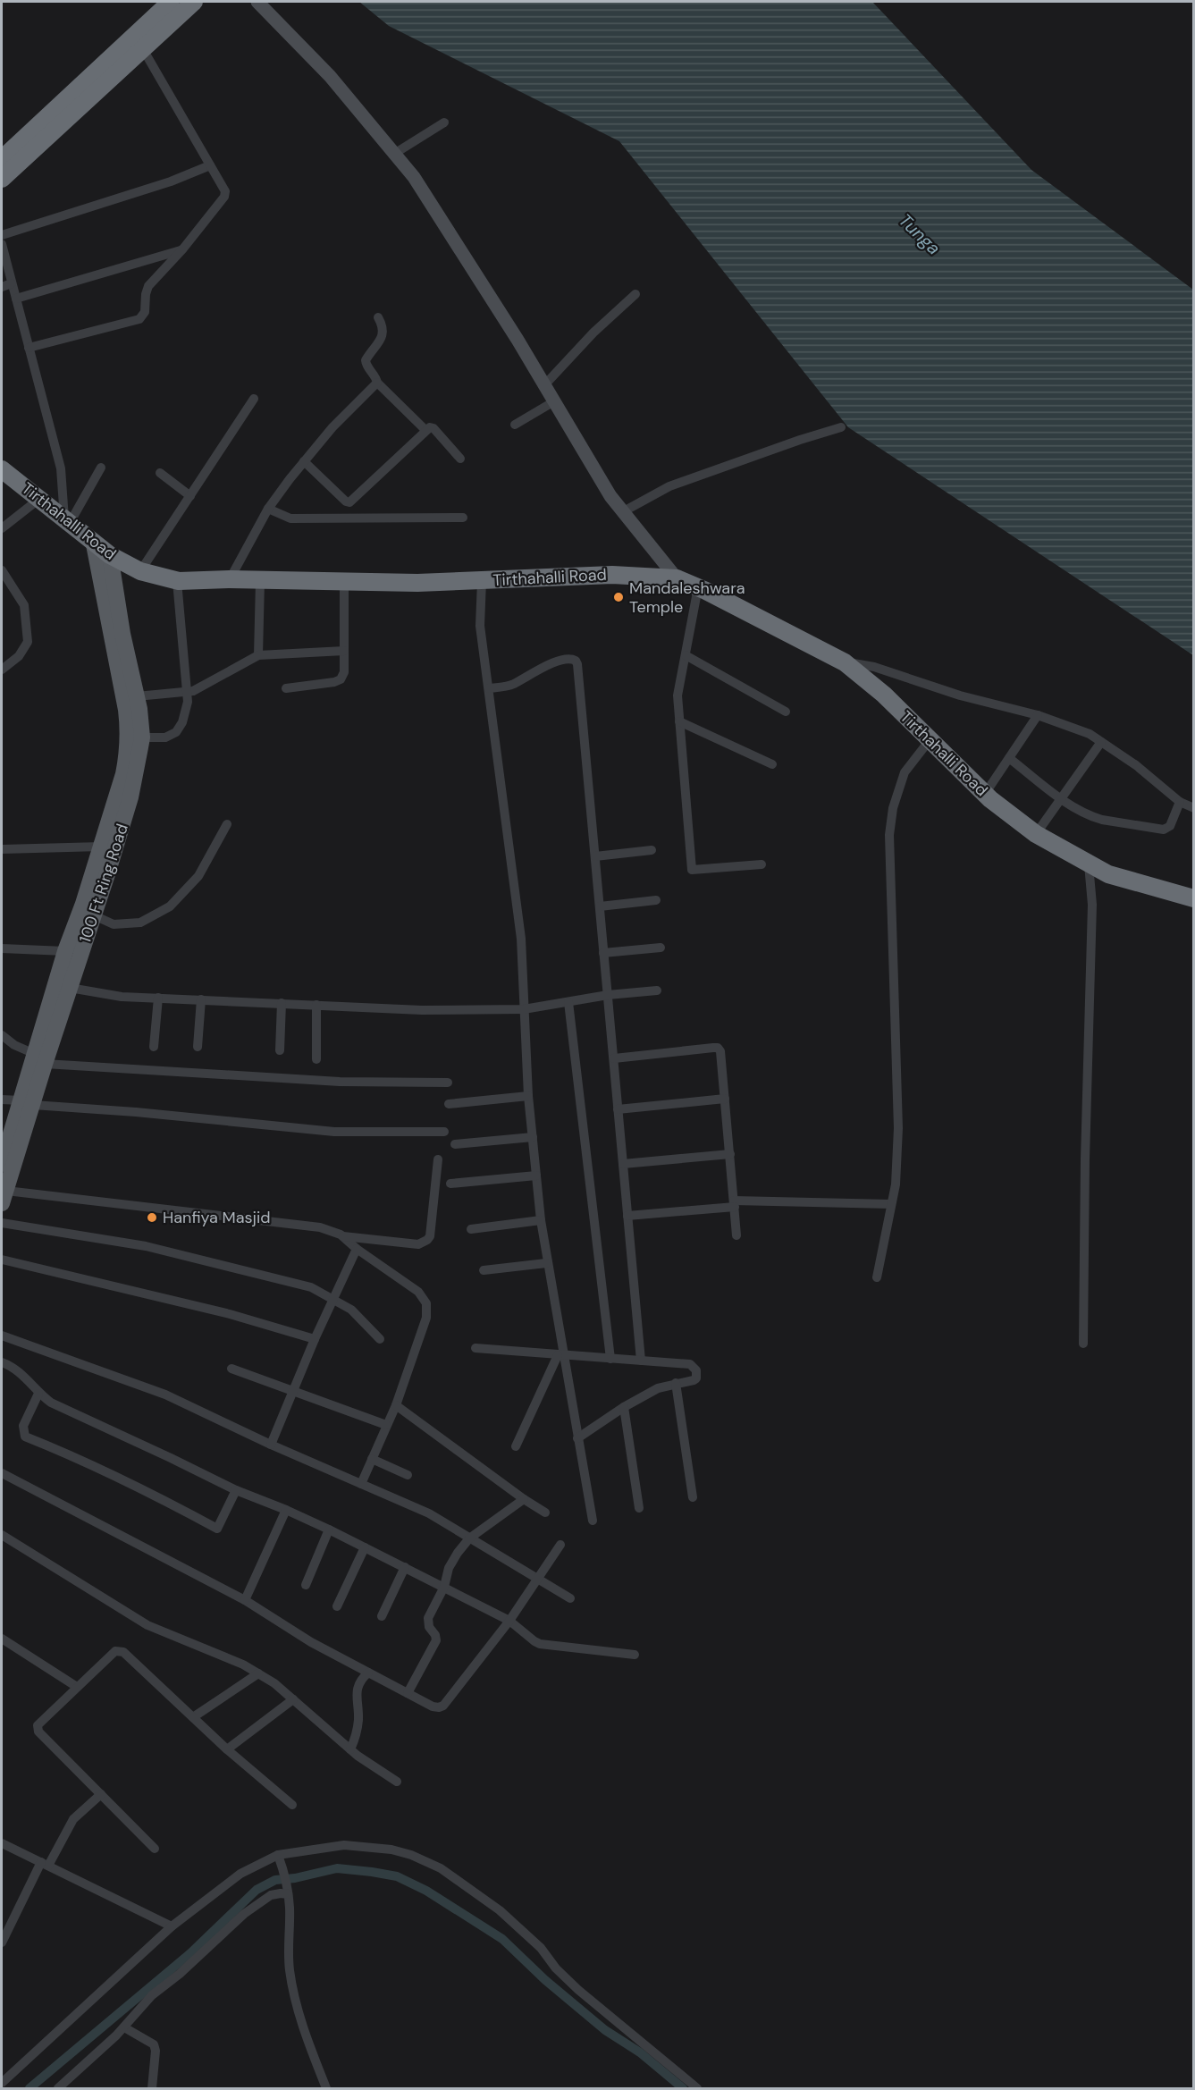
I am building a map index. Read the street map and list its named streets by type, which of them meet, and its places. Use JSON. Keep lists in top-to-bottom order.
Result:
{
  "streets": {
    "highway": ["Tirthahalli Road"],
    "main road": ["100 Ft Ring Road"]
  },
  "crossings": [
    ["Tirthahalli Road", "100 Ft Ring Road"]
  ],
  "water": ["Tunga"],
  "places": ["Mandaleshwara Temple", "Hanfiya Masjid"]
}
